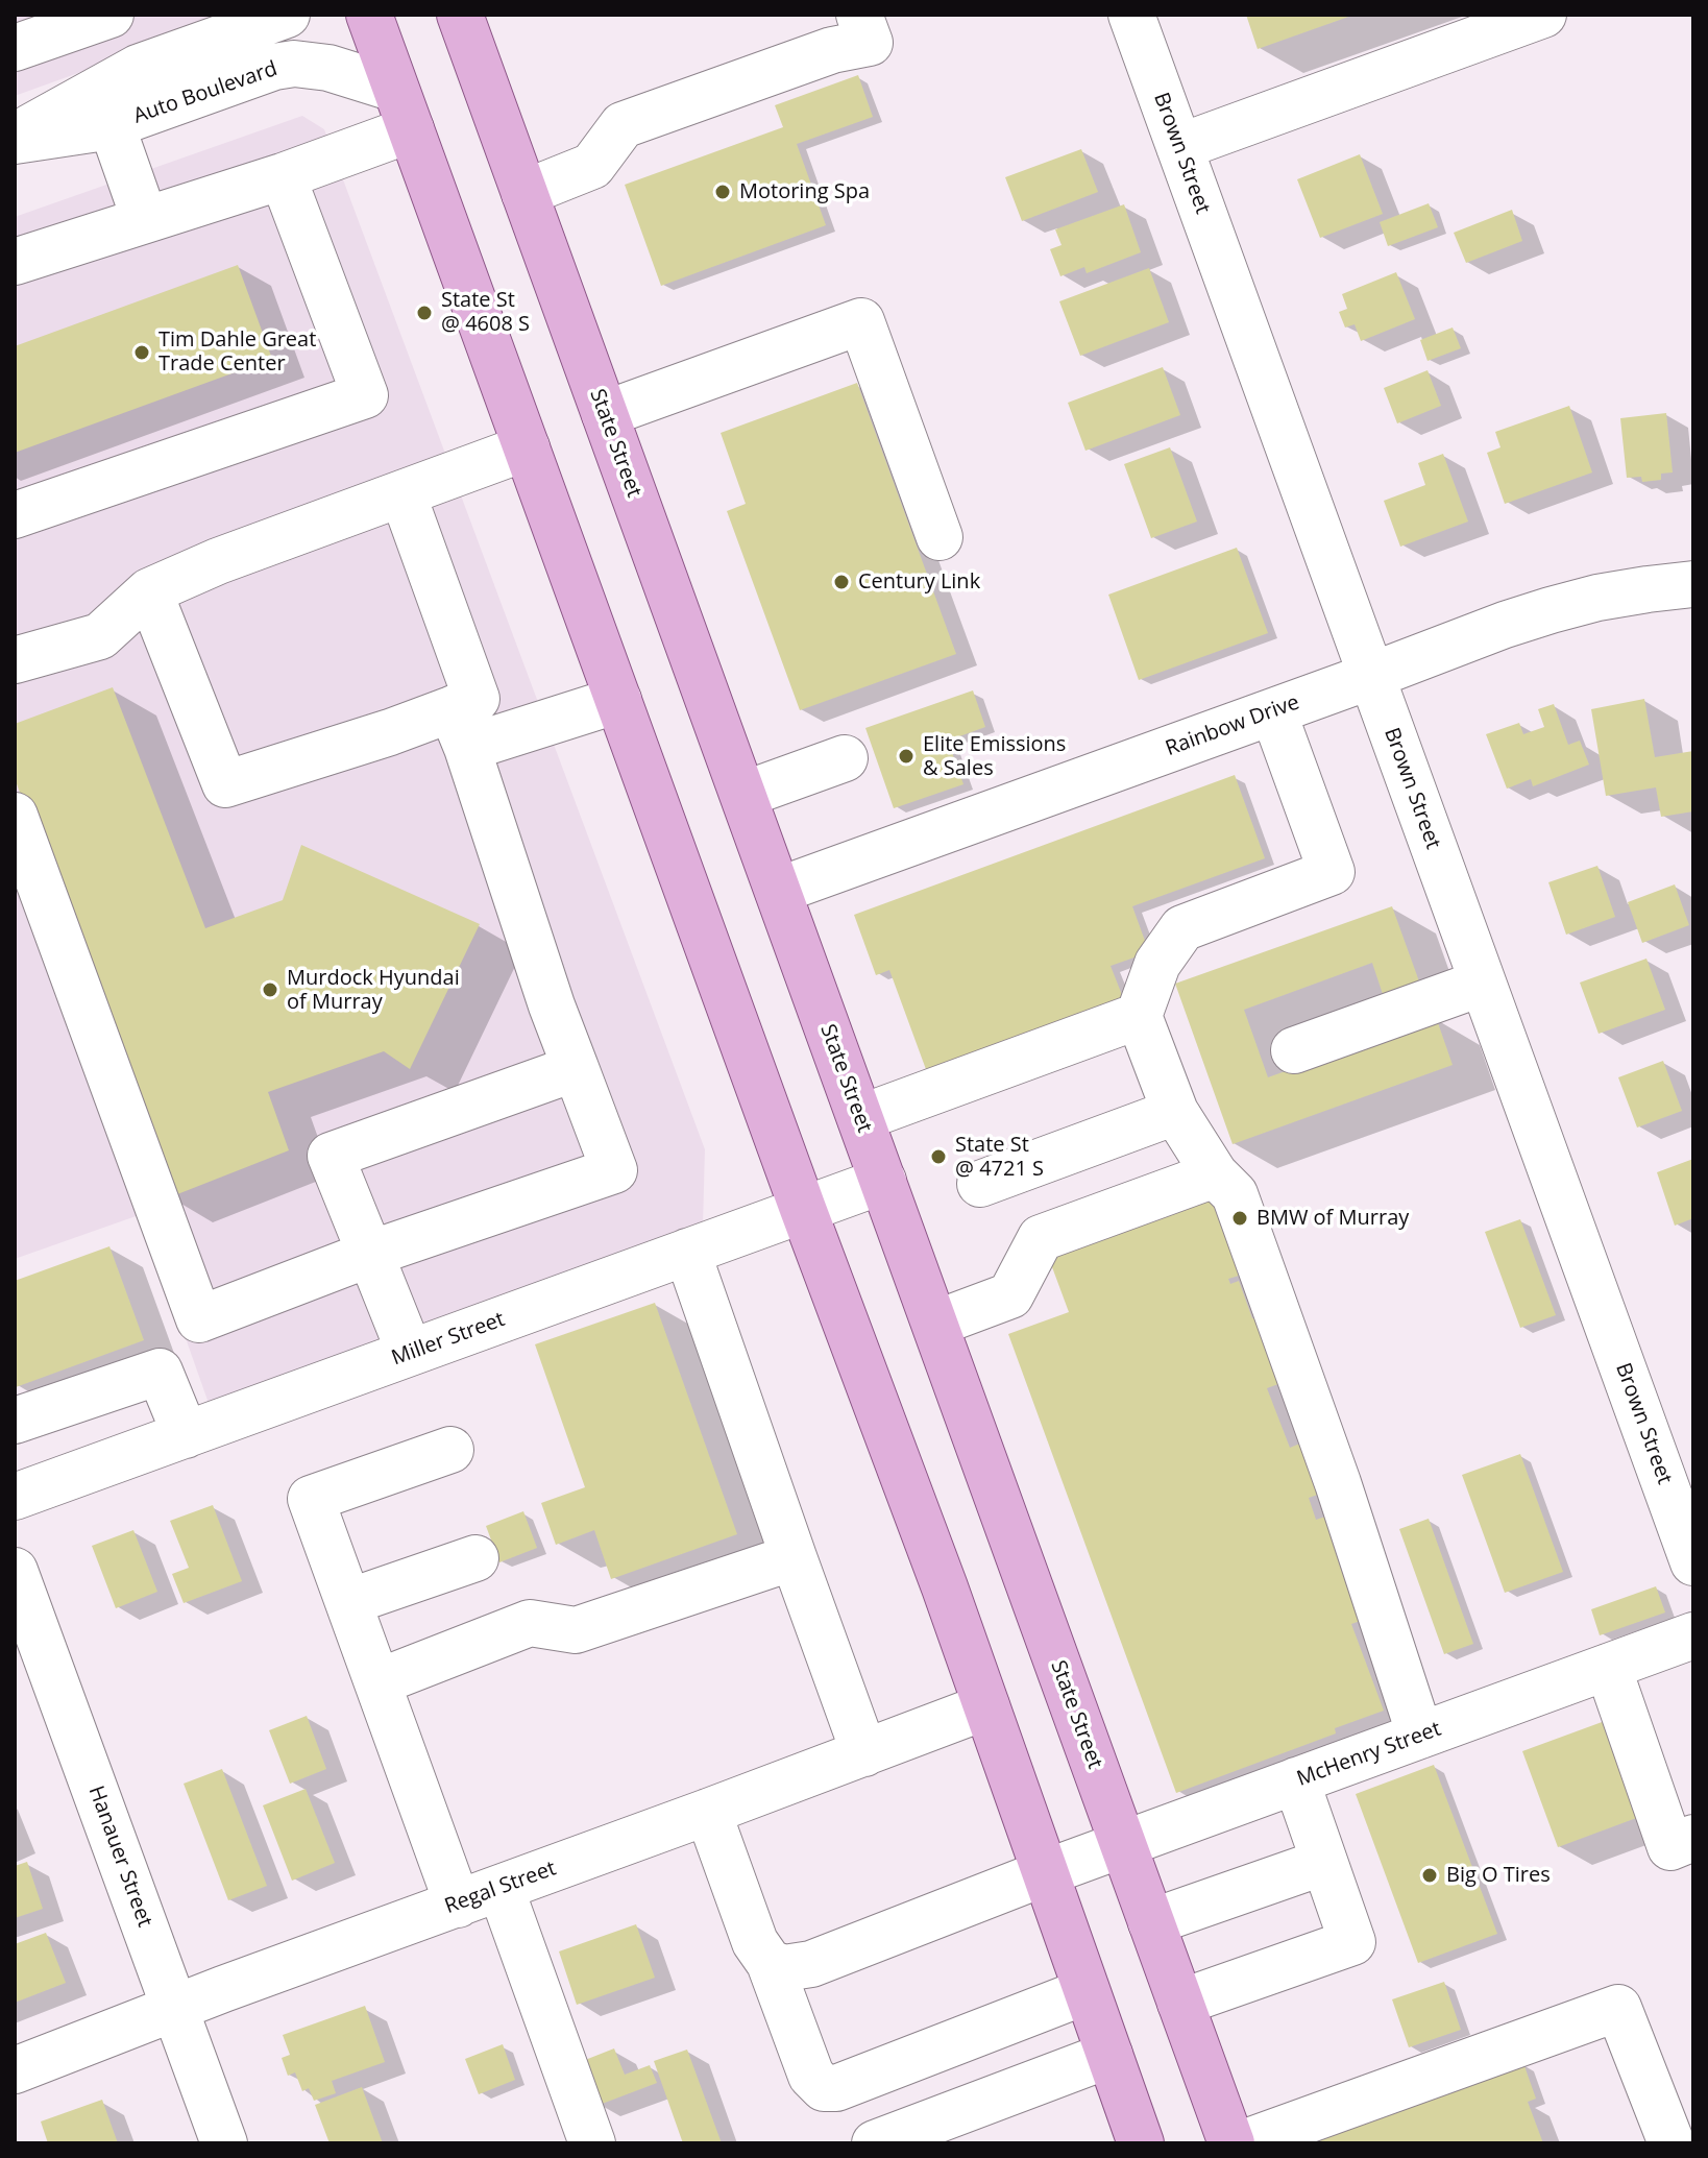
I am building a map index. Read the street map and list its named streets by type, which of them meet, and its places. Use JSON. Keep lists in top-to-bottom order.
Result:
{
  "streets": {
    "main road": ["State Street"],
    "street": [
      "Auto Boulevard",
      "Brown Street",
      "Rainbow Drive",
      "Miller Street",
      "McHenry Street",
      "Hanauer Street",
      "Regal Street"
    ]
  },
  "crossings": [
    ["Brown Street", "Rainbow Drive"],
    ["State Street", "Rainbow Drive"],
    ["State Street", "Miller Street"],
    ["State Street", "McHenry Street"],
    ["Hanauer Street", "Regal Street"]
  ],
  "places": [
    "Motoring Spa",
    "State St @ 4608 S",
    "Tim Dahle Great Trade Center",
    "Century Link",
    "Elite Emissions & Sales",
    "Murdock Hyundai of Murray",
    "State St @ 4721 S",
    "BMW of Murray",
    "Big O Tires"
  ]
}
